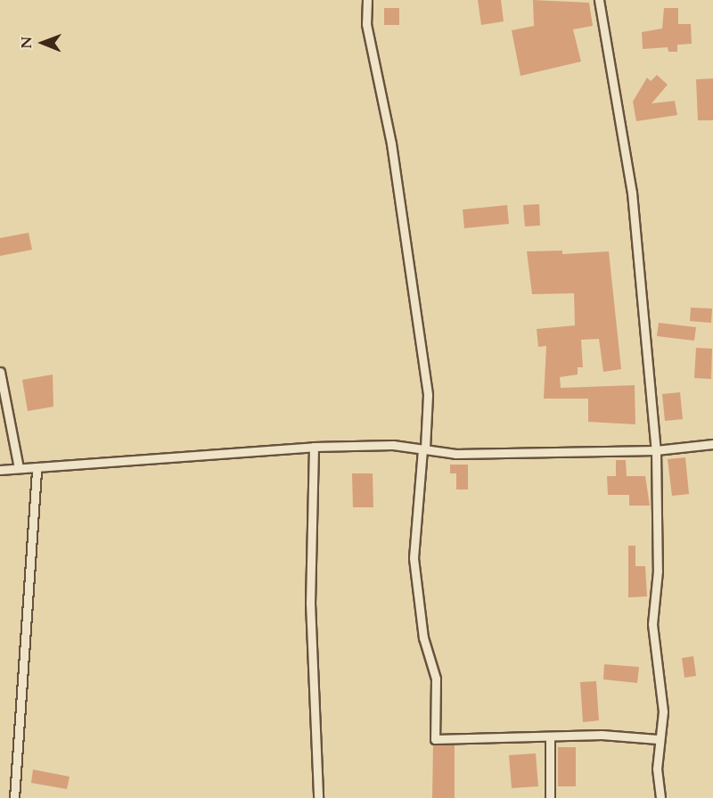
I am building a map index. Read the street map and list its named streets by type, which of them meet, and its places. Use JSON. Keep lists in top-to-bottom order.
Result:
{
  "north": "left"
}
